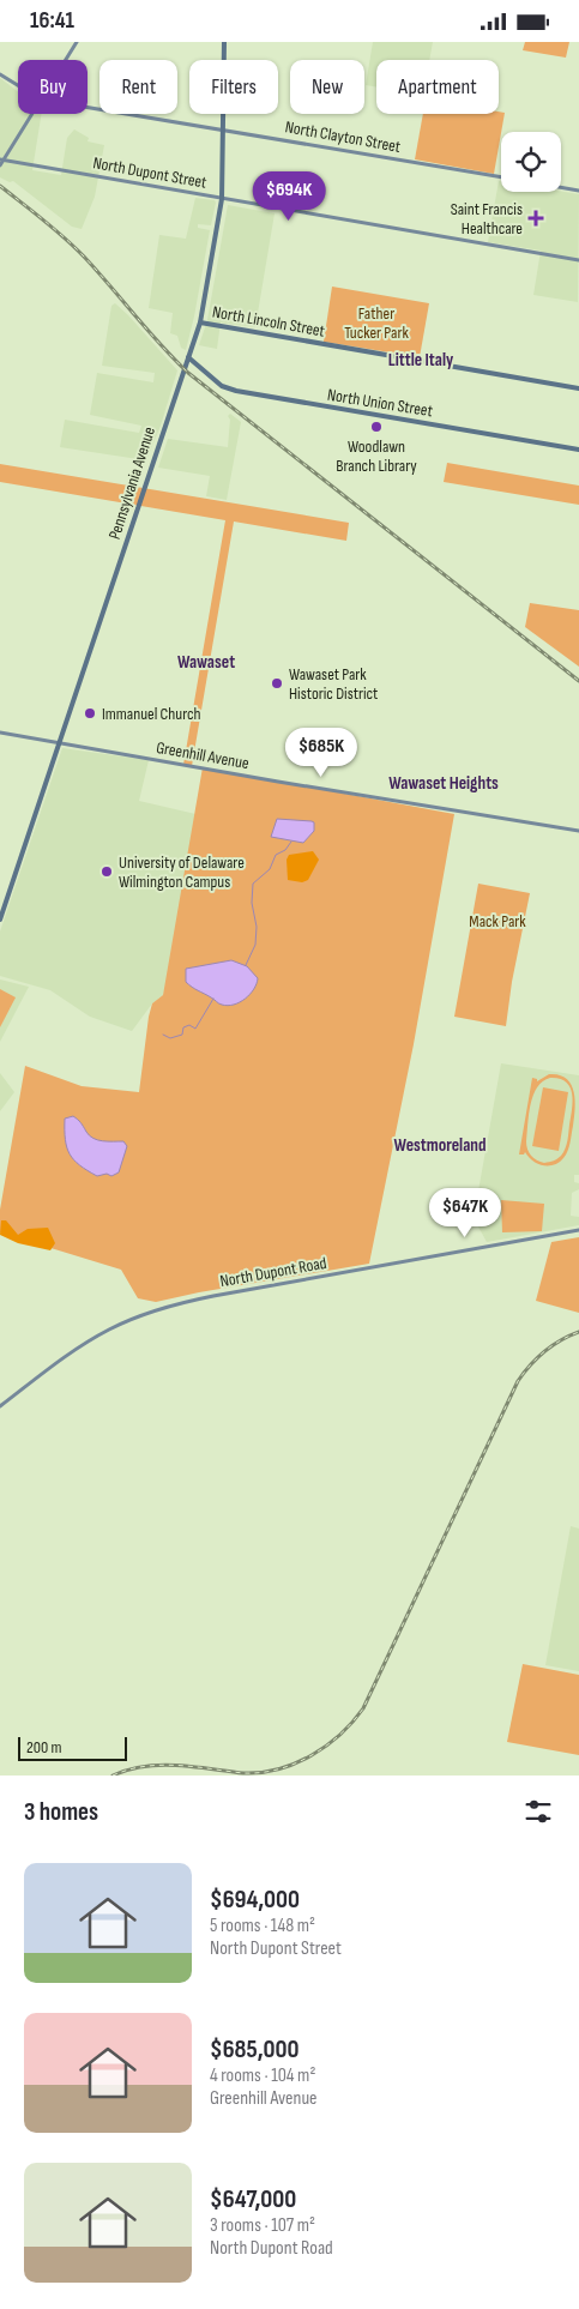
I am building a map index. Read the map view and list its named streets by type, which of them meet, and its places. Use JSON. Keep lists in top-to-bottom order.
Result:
{
  "streets": {
    "main road": ["North Lincoln Street", "North Union Street", "Pennsylvania Avenue"],
    "street": [
      "North Clayton Street",
      "North Dupont Street",
      "Greenhill Avenue",
      "North Dupont Road"
    ]
  },
  "crossings": [
    ["North Clayton Street", "Pennsylvania Avenue"],
    ["North Dupont Street", "Pennsylvania Avenue"],
    ["North Lincoln Street", "Pennsylvania Avenue"],
    ["North Union Street", "Pennsylvania Avenue"],
    ["Pennsylvania Avenue", "Greenhill Avenue"]
  ],
  "districts": [
    "Little Italy",
    "Wawaset",
    "Wawaset Heights",
    "Westmoreland"
  ],
  "parks": ["Father Tucker Park", "Mack Park"],
  "places": {
    "health": ["Saint Francis Healthcare"],
    "other": [
      "Woodlawn Branch Library",
      "Wawaset Park Historic District",
      "Immanuel Church",
      "University of Delaware Wilmington Campus"
    ]
  },
  "scale_bar": "200 m",
  "page": {
    "status": "16:41",
    "chip": [
      "Buy",
      "Rent",
      "Filters",
      "New",
      "Apartment"
    ],
    "price": ["$694K", "$685K", "$647K"],
    "scale": "200 m",
    "heading": "3 homes",
    "list": [
      {
        "name": "$694,000",
        "note": "5 rooms · 148 m² · North Dupont Street"
      },
      {
        "name": "$685,000",
        "note": "4 rooms · 104 m² · Greenhill Avenue"
      },
      {
        "name": "$647,000",
        "note": "3 rooms · 107 m² · North Dupont Road"
      }
    ]
  }
}
